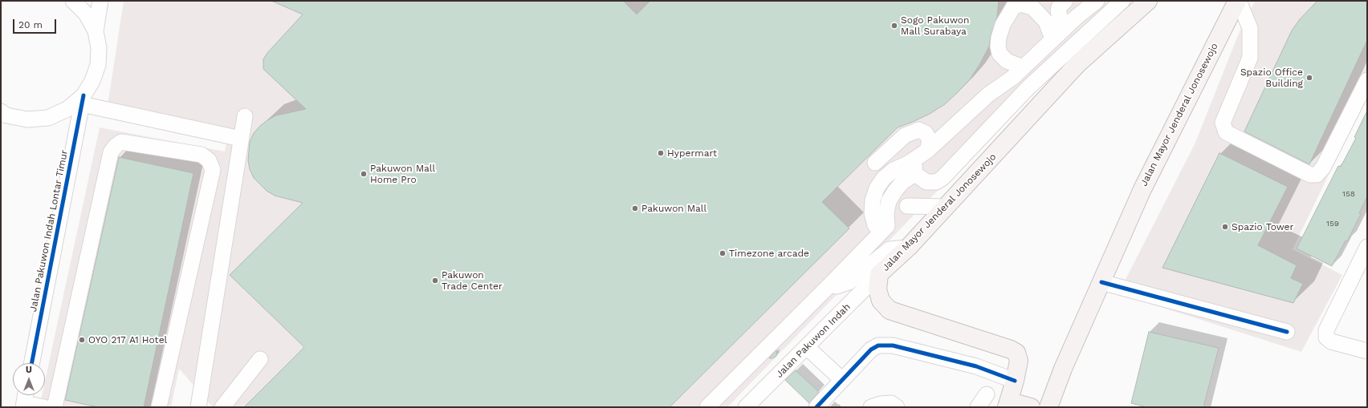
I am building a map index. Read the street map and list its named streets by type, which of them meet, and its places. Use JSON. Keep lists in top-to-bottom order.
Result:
{
  "streets": {
    "main road": ["Jalan Mayor Jenderal Jonosewojo"],
    "street": ["Jalan Pakuwon Indah Lontar Timur", "Jalan Pakuwon Indah"]
  },
  "crossings": [
    ["Jalan Mayor Jenderal Jonosewojo", "Jalan Pakuwon Indah"]
  ],
  "places": [
    "Sogo Pakuwon Mall Surabaya",
    "Spazio Office Building",
    "Hypermart",
    "Pakuwon Mall Home Pro",
    "Pakuwon Mall",
    "Spazio Tower",
    "Timezone arcade",
    "Pakuwon Trade Center",
    "OYO 217 A1 Hotel"
  ],
  "house_numbers": ["158", "159"],
  "scale_bar": "20 m",
  "north": "top"
}
